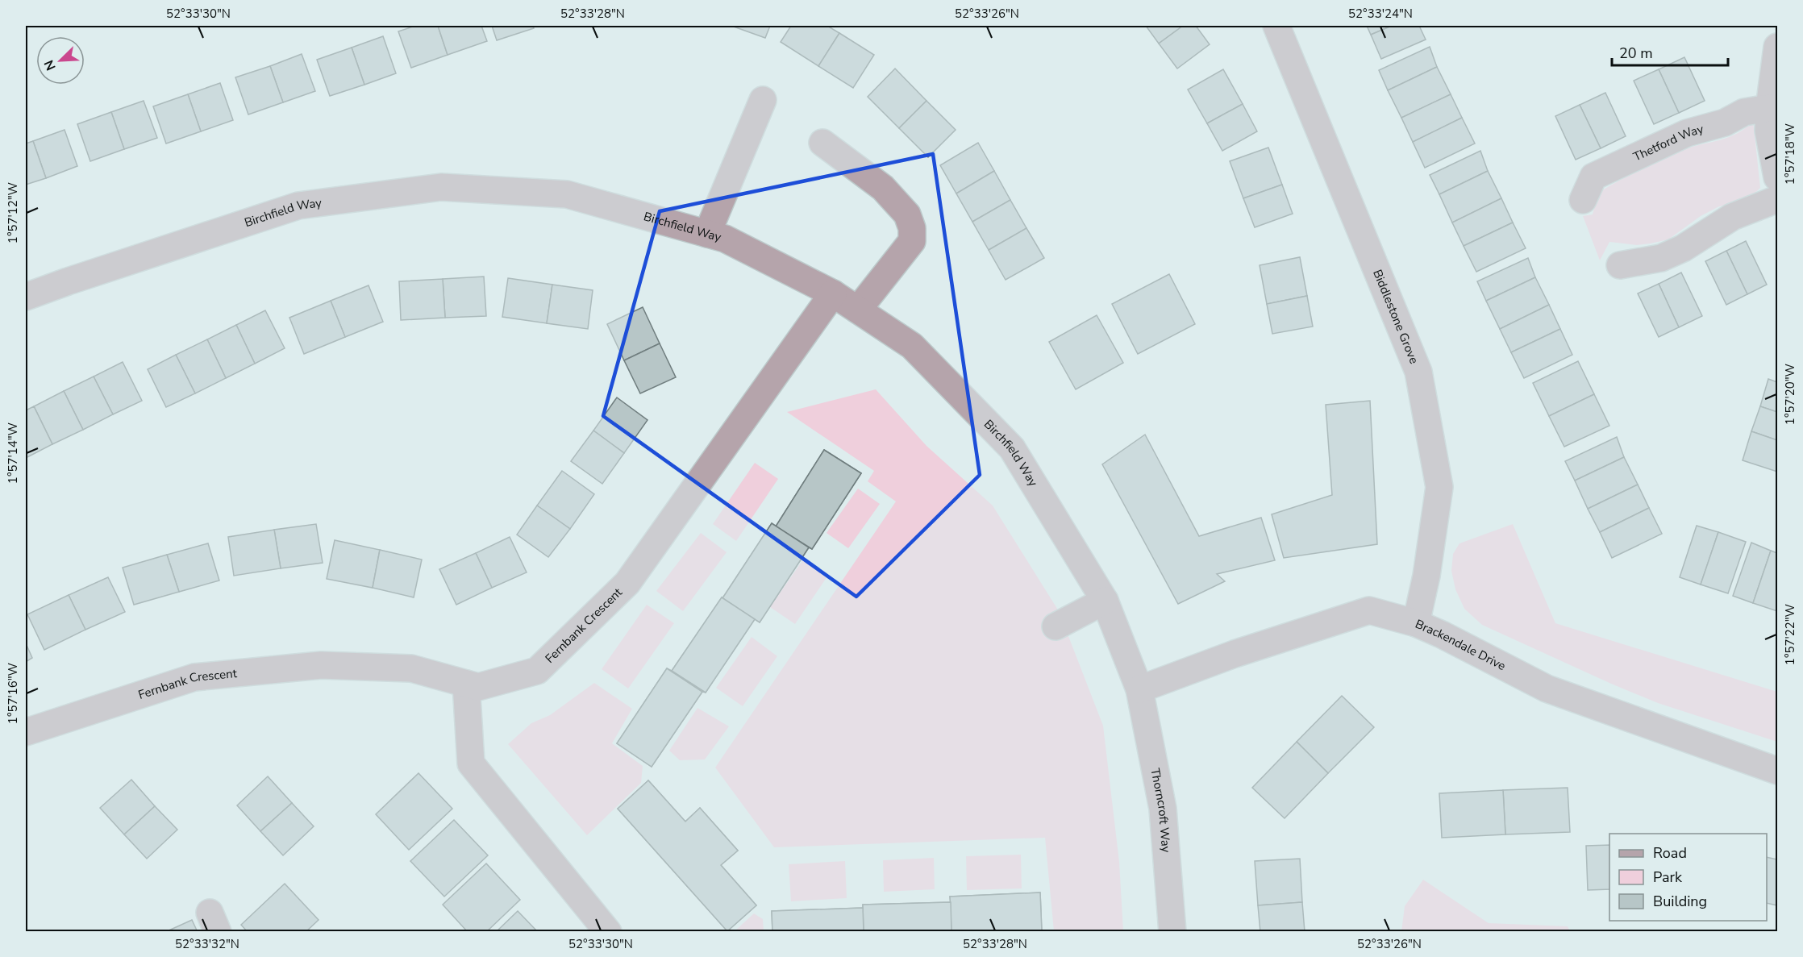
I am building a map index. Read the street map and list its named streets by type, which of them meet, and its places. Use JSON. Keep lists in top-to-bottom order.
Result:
{
  "streets": {
    "street": [
      "Thetford Way",
      "Birchfield Way",
      "Biddlestone Grove",
      "Fernbank Crescent",
      "Brackendale Drive",
      "Thorncroft Way"
    ]
  },
  "crossings": [
    ["Birchfield Way", "Fernbank Crescent"],
    ["Birchfield Way", "Brackendale Drive"],
    ["Birchfield Way", "Thorncroft Way"],
    ["Biddlestone Grove", "Brackendale Drive"],
    ["Brackendale Drive", "Thorncroft Way"]
  ],
  "legend": ["Road", "Park", "Building"],
  "scale_bar": "20 m",
  "north": "bottom left",
  "coordinates": [
    "52°33'30\"N",
    "52°33'28\"N",
    "52°33'26\"N",
    "52°33'24\"N",
    "1°57'18\"W",
    "1°57'12\"W",
    "1°57'20\"W",
    "1°57'14\"W",
    "1°57'22\"W",
    "1°57'16\"W",
    "52°33'32\"N"
  ]
}
